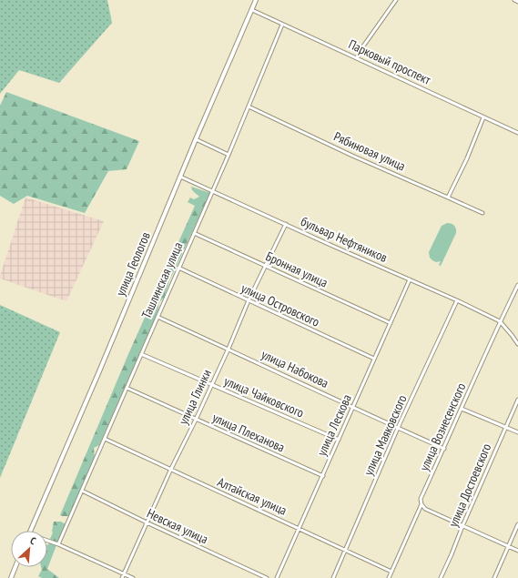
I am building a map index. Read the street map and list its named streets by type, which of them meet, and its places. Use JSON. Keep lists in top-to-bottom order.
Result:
{
  "streets": {
    "main road": ["улица Геологов"],
    "street": [
      "Парковый проспект",
      "Рябиновая улица",
      "бульвар Нефтяников",
      "Бронная улица",
      "Ташлинская улица",
      "улица Островского",
      "улица Набокова",
      "улица Глинки",
      "улица Чайковского",
      "улица Лескова",
      "улица Вознесенского",
      "улица Плеханова",
      "улица Маяковского",
      "улица Достоевского",
      "Алтайская улица",
      "Невская улица"
    ]
  },
  "crossings": [
    ["Парковый проспект", "улица Геологов"],
    ["Парковый проспект", "Ташлинская улица"],
    ["Рябиновая улица", "Ташлинская улица"],
    ["бульвар Нефтяников", "улица Геологов"],
    ["бульвар Нефтяников", "Ташлинская улица"],
    ["бульвар Нефтяников", "улица Глинки"],
    ["бульвар Нефтяников", "улица Лескова"],
    ["бульвар Нефтяников", "улица Вознесенского"],
    ["бульвар Нефтяников", "улица Маяковского"],
    ["Бронная улица", "Ташлинская улица"],
    ["Бронная улица", "улица Глинки"],
    ["Бронная улица", "улица Лескова"],
    ["Ташлинская улица", "улица Островского"],
    ["Ташлинская улица", "улица Набокова"],
    ["Ташлинская улица", "улица Чайковского"],
    ["Ташлинская улица", "улица Плеханова"],
    ["Ташлинская улица", "Алтайская улица"],
    ["Ташлинская улица", "Невская улица"],
    ["улица Островского", "улица Глинки"],
    ["улица Островского", "улица Лескова"],
    ["улица Набокова", "улица Глинки"],
    ["улица Набокова", "улица Лескова"],
    ["улица Набокова", "улица Вознесенского"],
    ["улица Набокова", "улица Маяковского"],
    ["улица Глинки", "улица Чайковского"],
    ["улица Глинки", "улица Плеханова"],
    ["улица Глинки", "Алтайская улица"],
    ["улица Глинки", "Невская улица"],
    ["улица Чайковского", "улица Лескова"],
    ["улица Лескова", "улица Плеханова"],
    ["улица Лескова", "Алтайская улица"],
    ["улица Вознесенского", "Алтайская улица"],
    ["улица Маяковского", "Алтайская улица"]
  ],
  "north": "top right"
}
